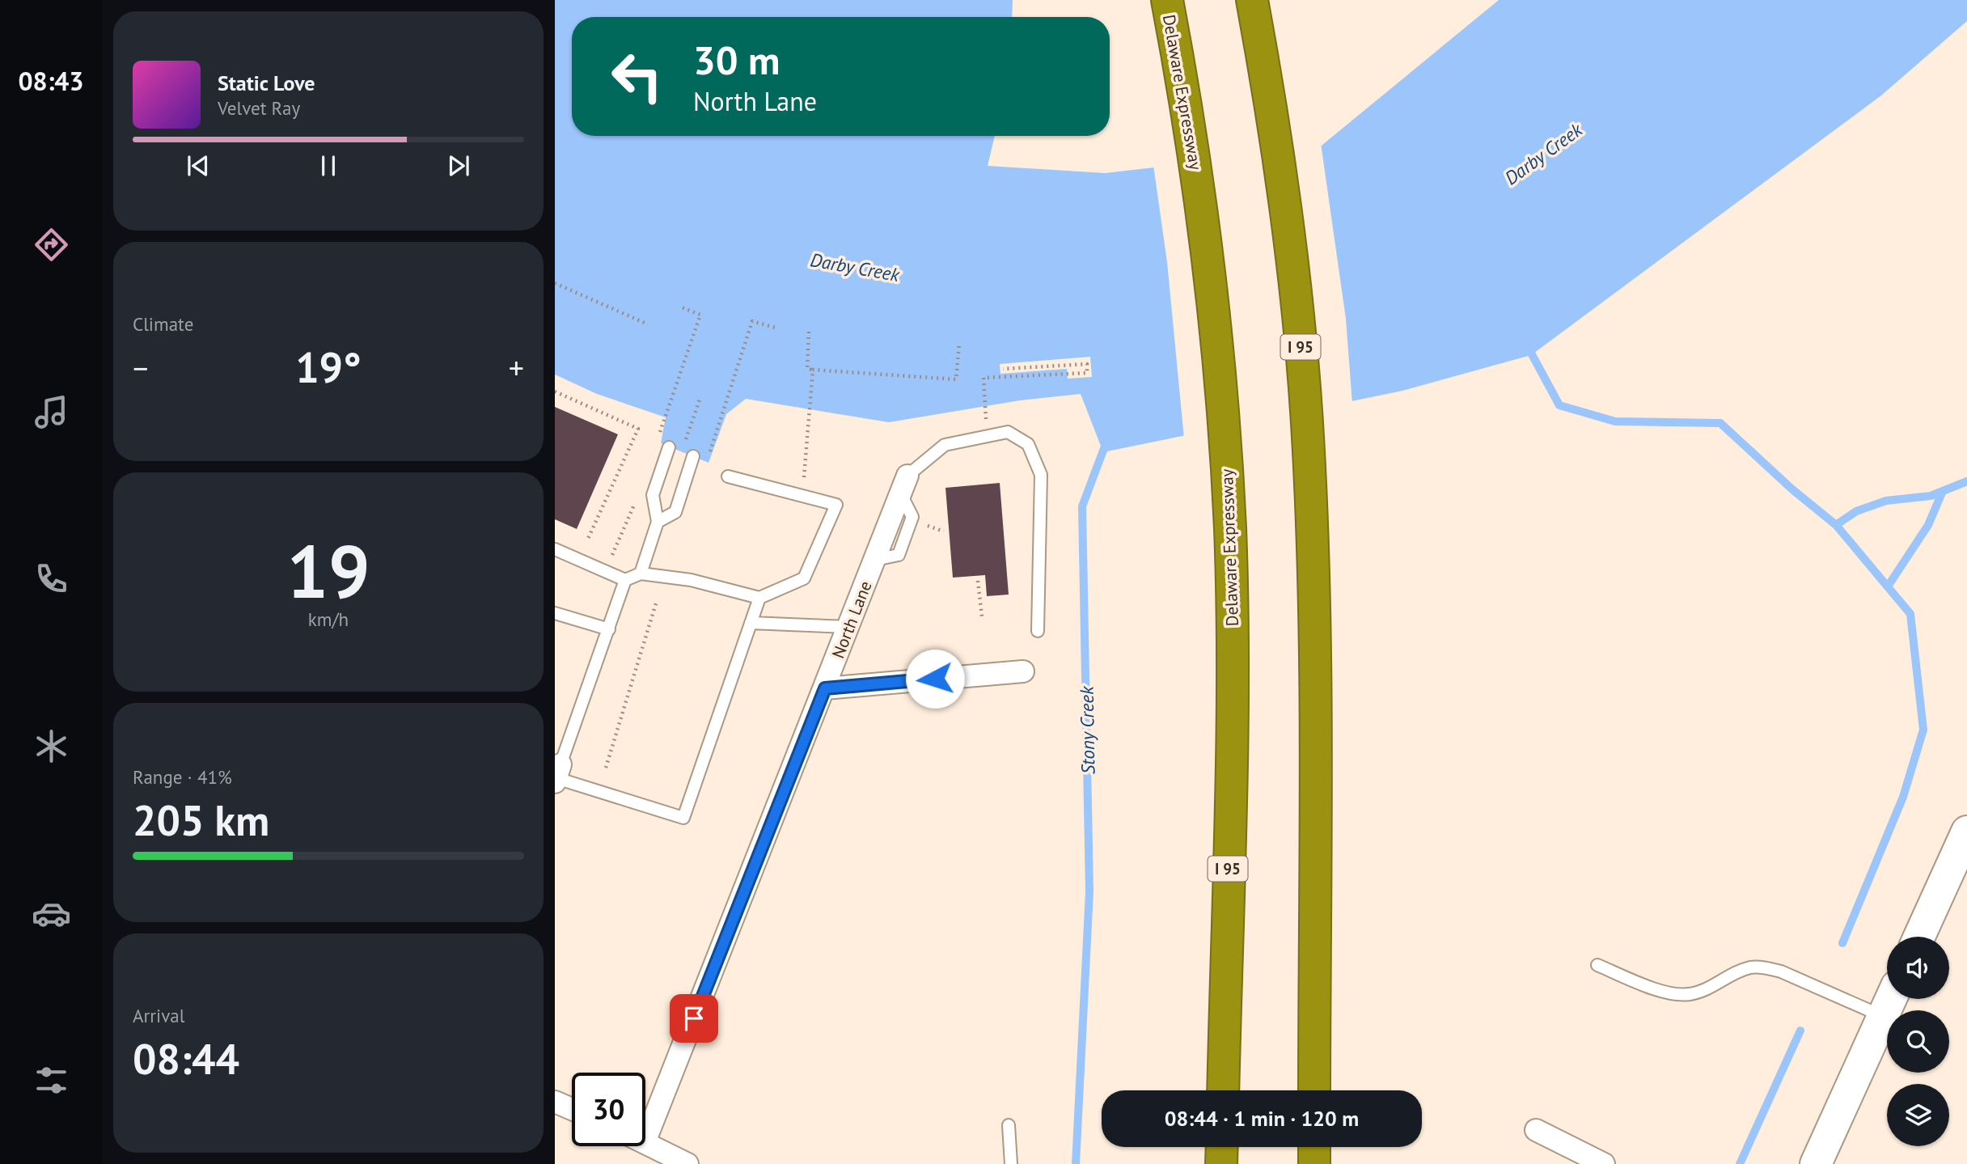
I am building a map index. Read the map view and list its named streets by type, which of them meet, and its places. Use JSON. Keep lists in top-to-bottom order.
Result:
{
  "streets": {
    "highway": ["Delaware Expressway", "I 95"],
    "street": ["North Lane"]
  },
  "water": ["Darby Creek", "Stony Creek"],
  "page": {
    "tabs": "08:43",
    "turn": ["30 m", "North Lane"],
    "song": ["Static Love", "Velvet Ray"],
    "tile": [
      "Climate",
      ["19", "km/h"],
      ["Range · 41%", "205 km"],
      ["Arrival", "08:44"]
    ],
    "heat": ["−", "19°", "+"],
    "limit": "30",
    "trip": "08:44 · 1 min · 120 m"
  }
}
